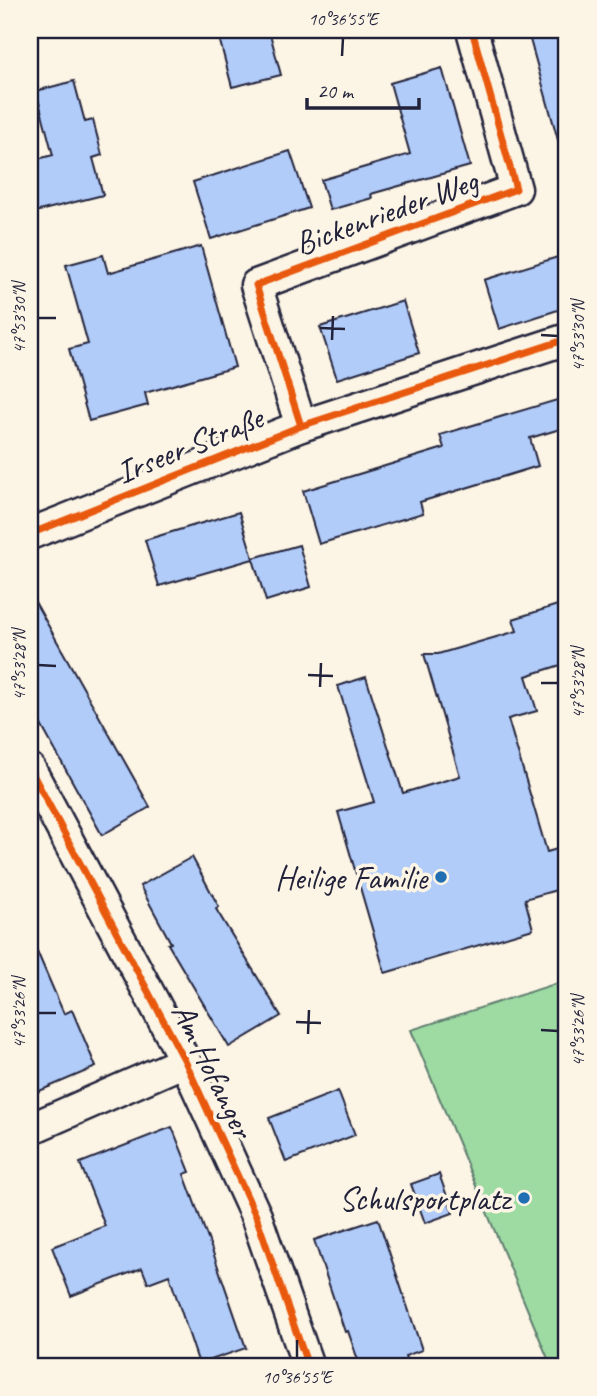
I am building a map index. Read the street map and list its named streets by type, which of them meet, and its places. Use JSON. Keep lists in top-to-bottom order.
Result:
{
  "streets": {
    "street": ["Bickenrieder Weg", "Irseer Straße", "Am Hofanger"]
  },
  "crossings": [
    ["Bickenrieder Weg", "Irseer Straße"]
  ],
  "places": ["Heilige Familie", "Schulsportplatz"],
  "scale_bar": "20 m",
  "coordinates": [
    "10°36'55\"E",
    "47°53'30\"N",
    "47°53'28\"N",
    "47°53'26\"N"
  ]
}
